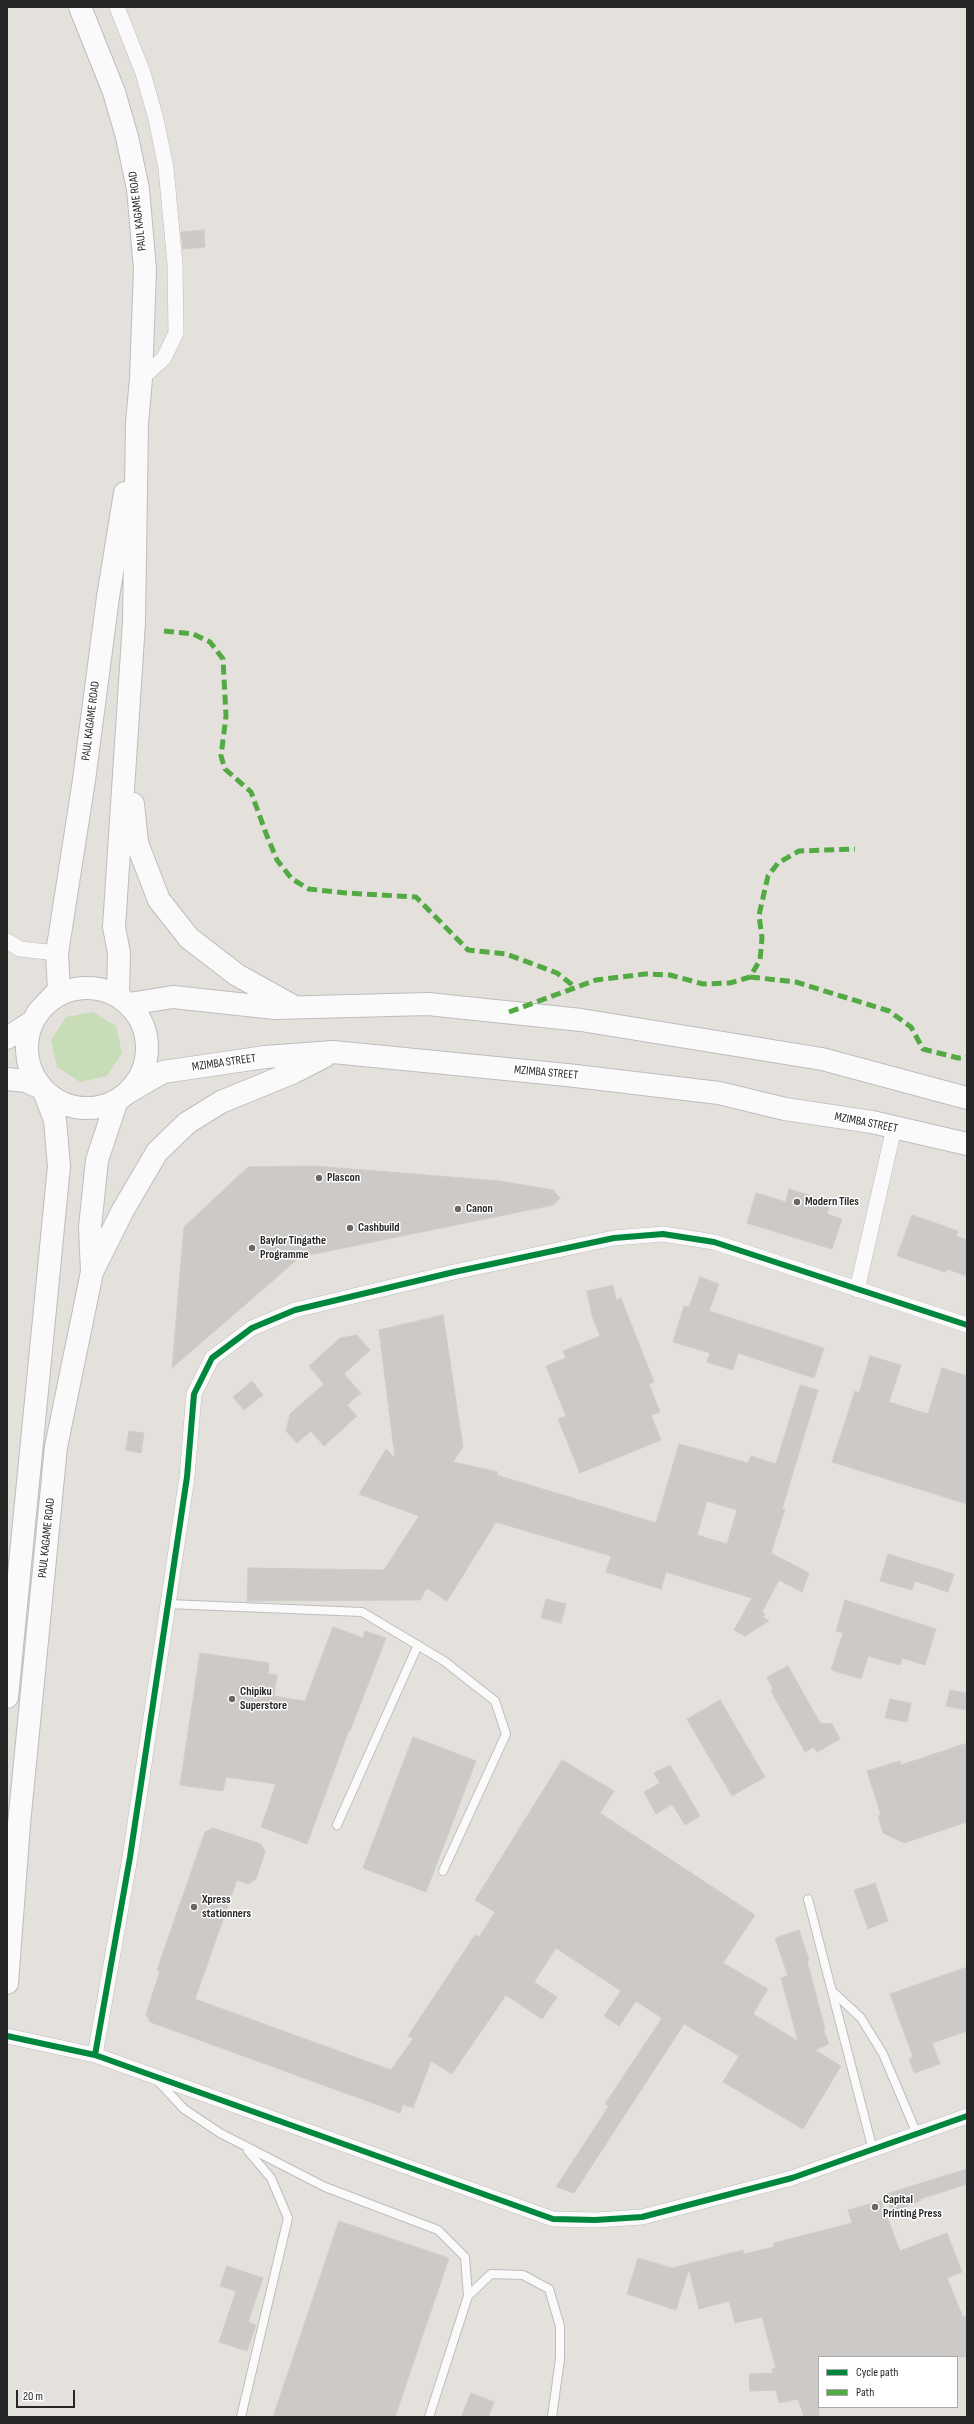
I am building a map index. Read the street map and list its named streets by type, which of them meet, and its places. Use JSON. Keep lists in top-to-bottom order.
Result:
{
  "streets": {
    "main road": ["PAUL KAGAME ROAD", "MZIMBA STREET"]
  },
  "crossings": [
    ["PAUL KAGAME ROAD", "MZIMBA STREET"]
  ],
  "places": [
    "Plascon",
    "Modern Tiles",
    "Canon",
    "Cashbuild",
    "Baylor Tingathe Programme",
    "Chipiku Superstore",
    "Xpress stationners",
    "Capital Printing Press"
  ],
  "legend": ["Cycle path", "Path"],
  "scale_bar": "20 m"
}
